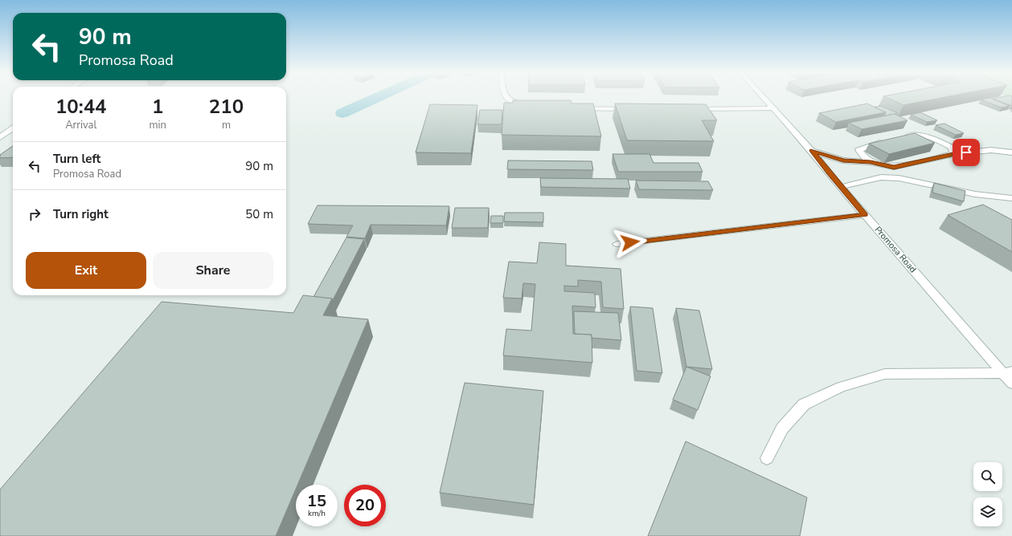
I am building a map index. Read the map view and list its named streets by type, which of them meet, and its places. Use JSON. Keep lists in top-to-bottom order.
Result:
{
  "streets": {
    "street": ["Promosa Road"]
  },
  "page": {
    "turn": ["90 m", "Promosa Road"],
    "eta": [
      "10:44",
      "Arrival",
      "1",
      "min",
      "210",
      "m"
    ],
    "list": [
      {
        "name": "Turn left",
        "note": "Promosa Road",
        "value": "90 m"
      },
      {
        "name": "Turn right",
        "value": "50 m"
      }
    ],
    "buttons": ["Exit", "Share"],
    "speed": "15 km/h",
    "limit": "20"
  }
}
